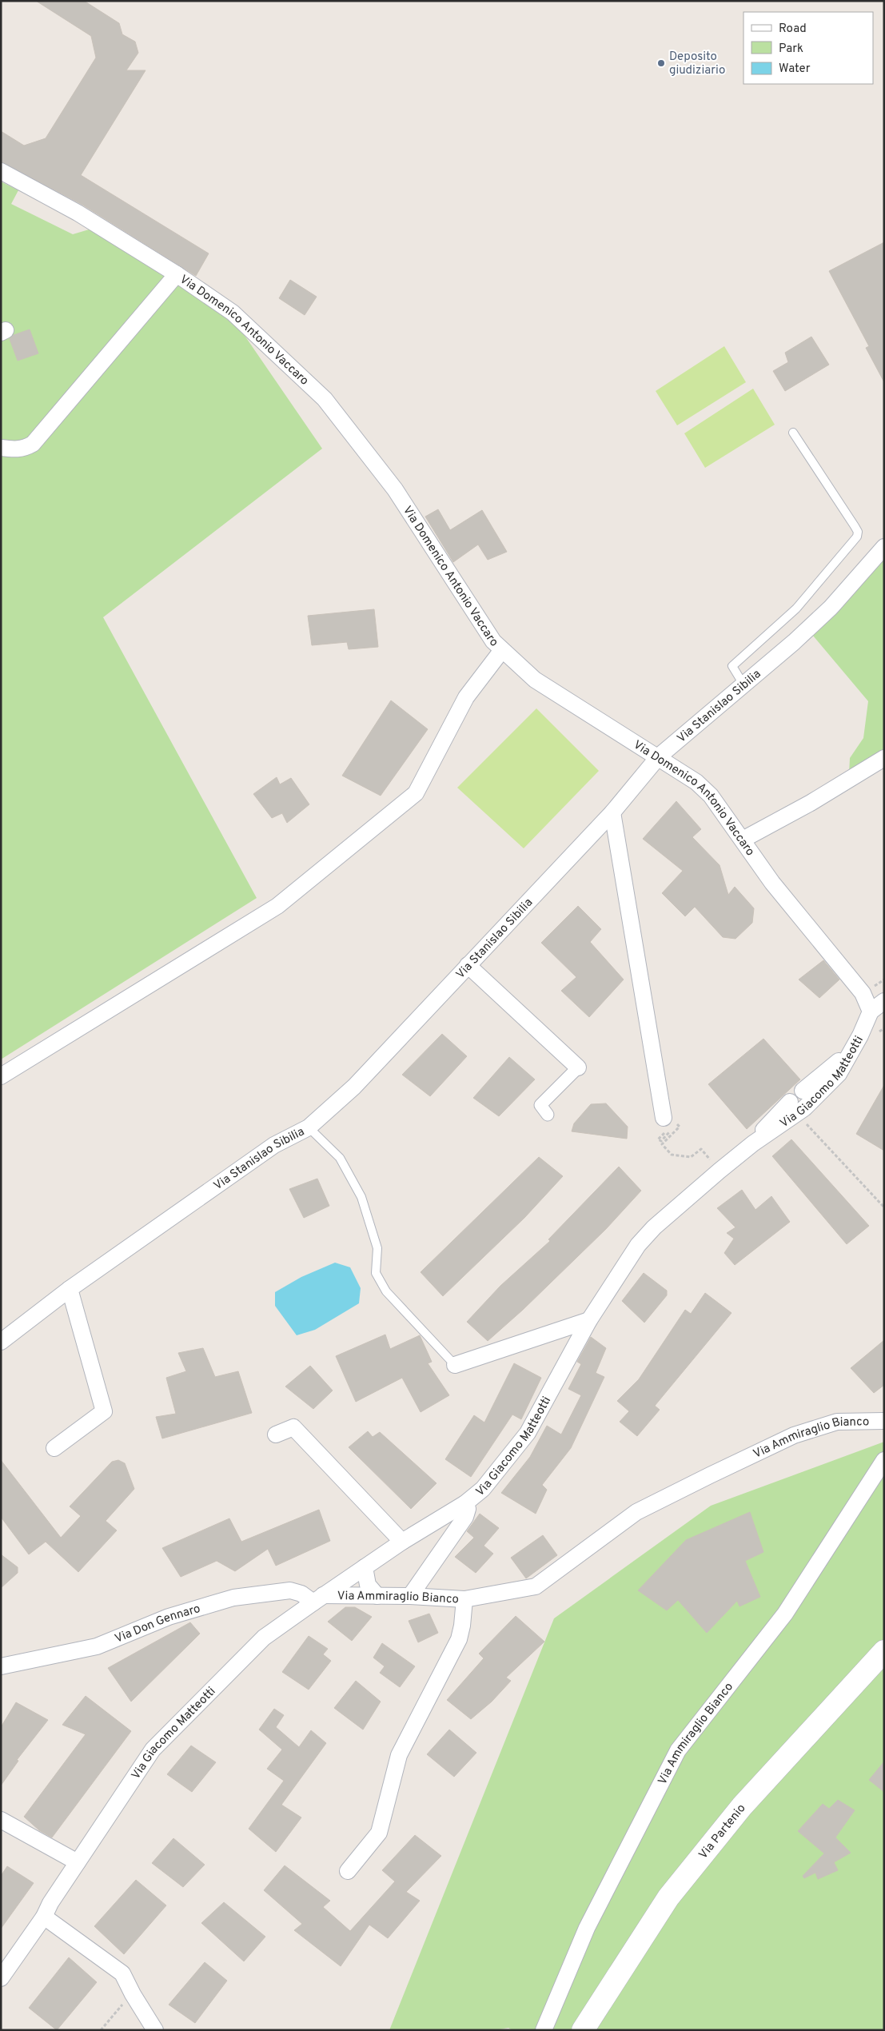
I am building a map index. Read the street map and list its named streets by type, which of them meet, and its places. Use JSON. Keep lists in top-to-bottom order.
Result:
{
  "streets": {
    "main road": ["Via Partenio"],
    "street": [
      "Via Domenico Antonio Vaccaro",
      "Via Stanislao Sibilia",
      "Via Giacomo Matteotti",
      "Via Ammiraglio Bianco",
      "Via Don Gennaro"
    ]
  },
  "crossings": [
    ["Via Domenico Antonio Vaccaro", "Via Stanislao Sibilia"],
    ["Via Giacomo Matteotti", "Via Ammiraglio Bianco"],
    ["Via Giacomo Matteotti", "Via Don Gennaro"],
    ["Via Ammiraglio Bianco", "Via Don Gennaro"]
  ],
  "places": ["Deposito giudiziario"],
  "legend": ["Road", "Park", "Water"]
}
